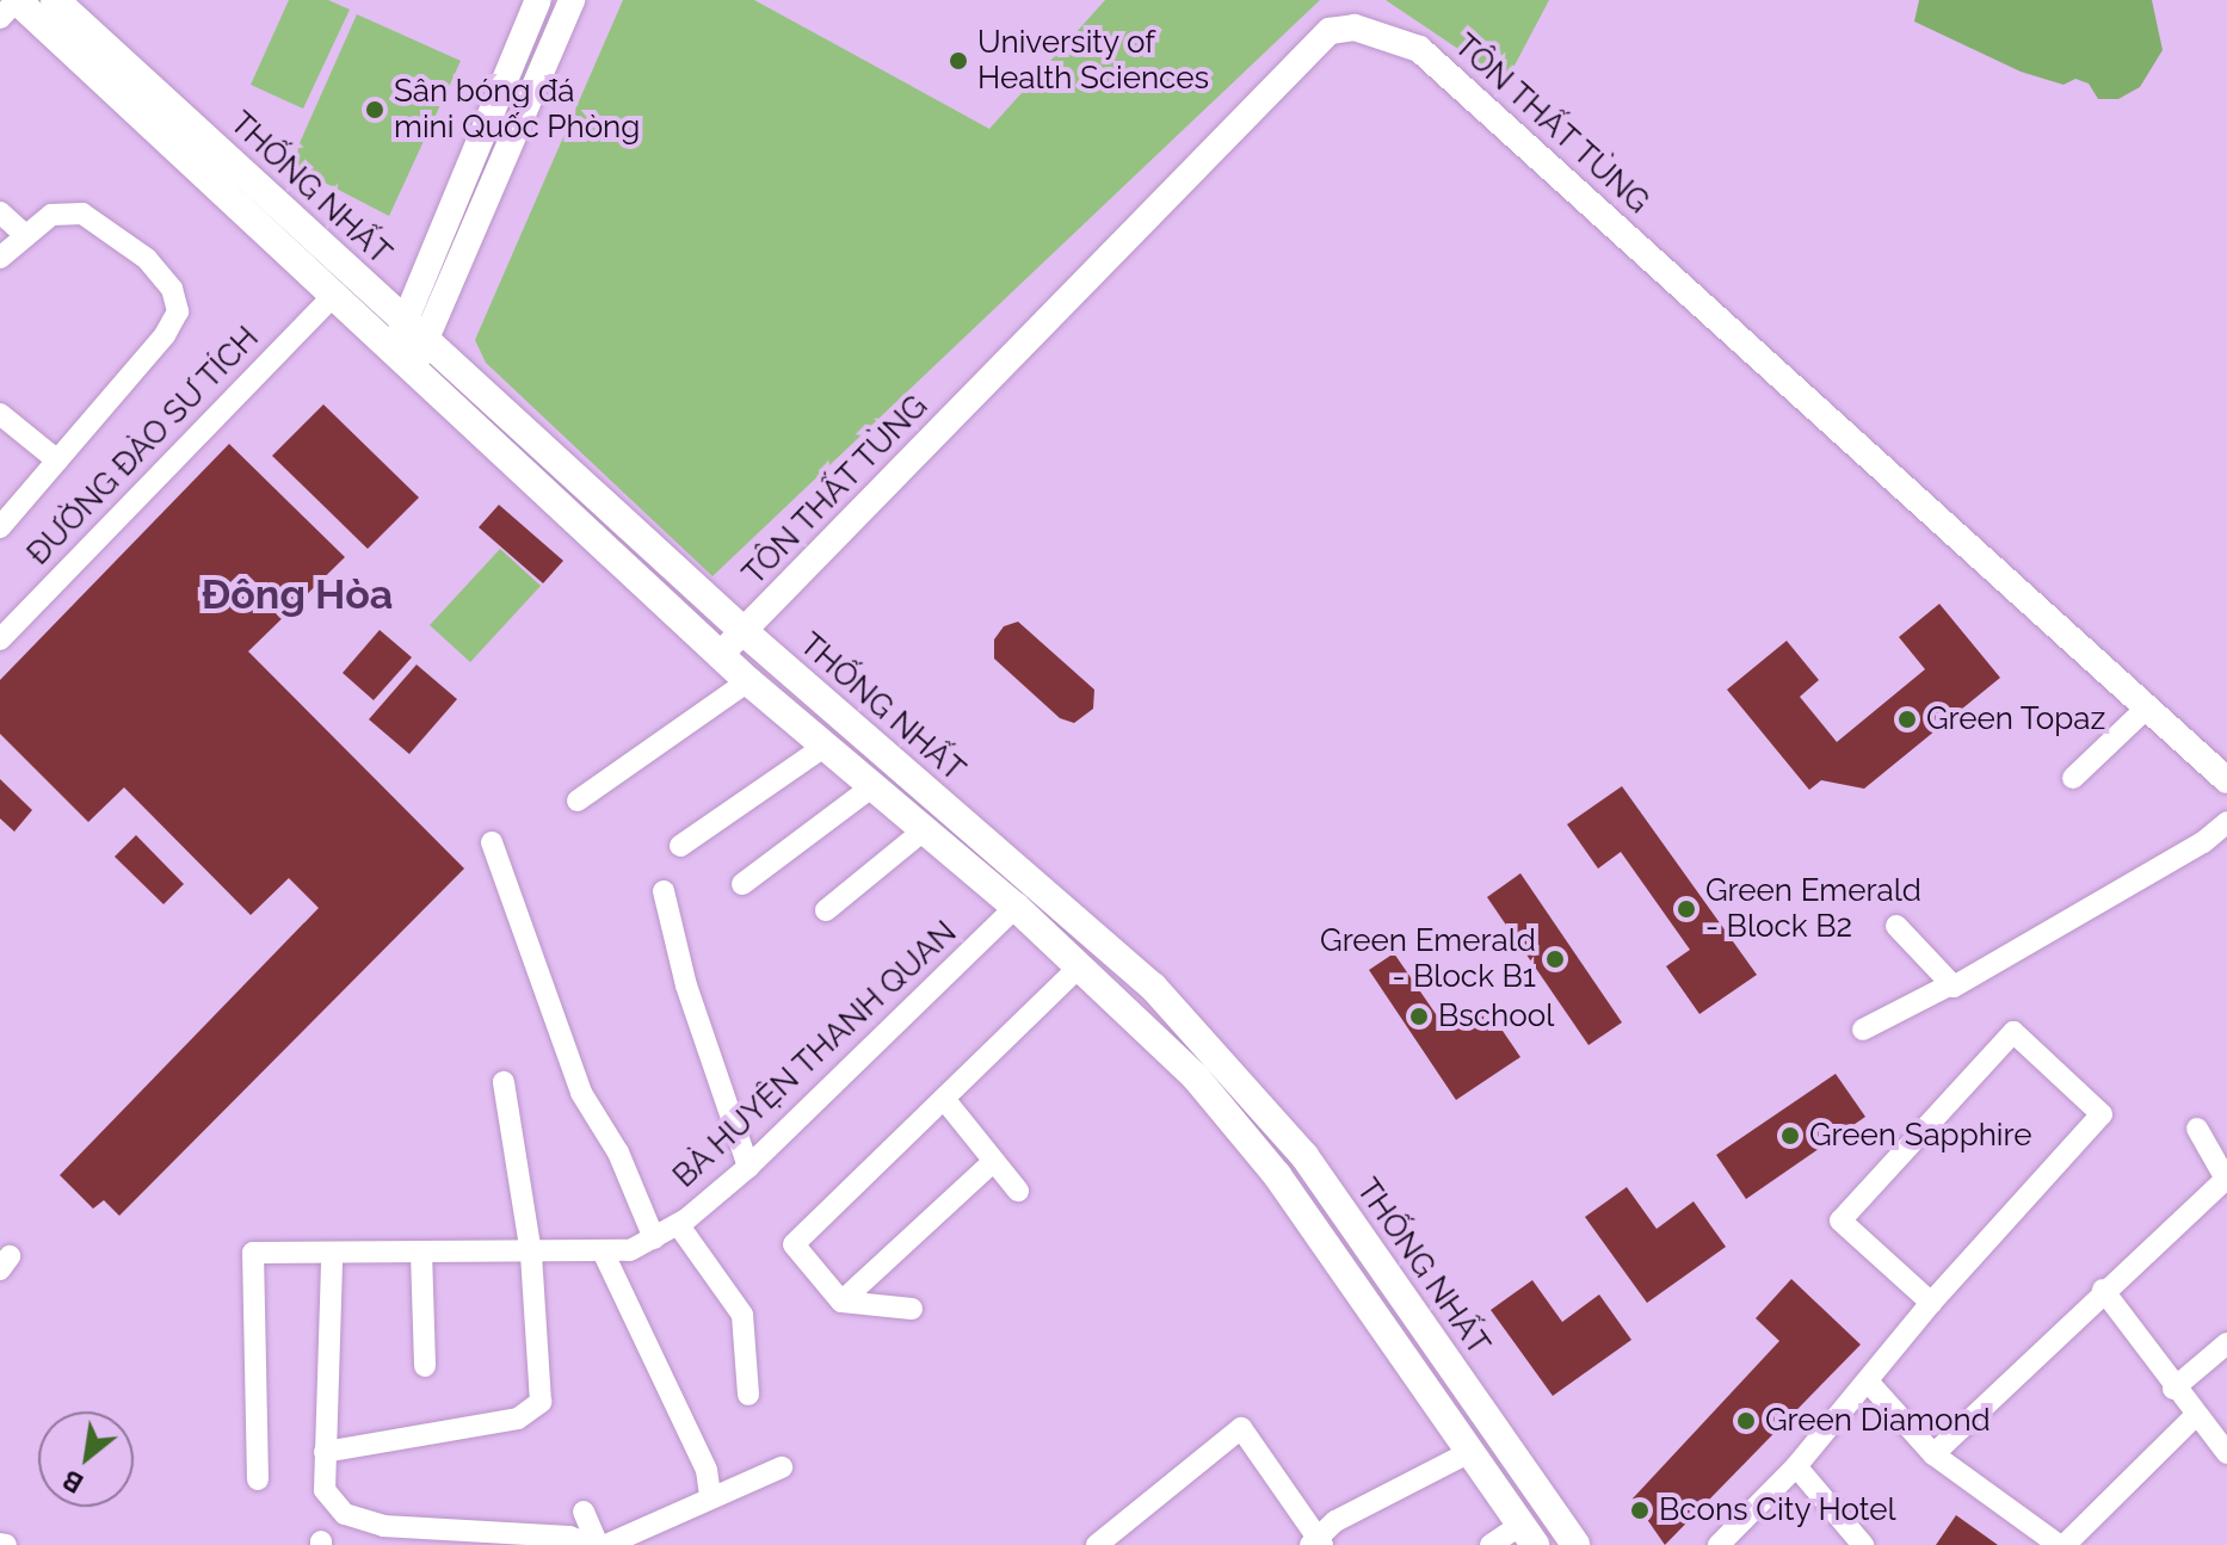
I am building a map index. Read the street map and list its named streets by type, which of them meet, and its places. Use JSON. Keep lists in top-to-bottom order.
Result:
{
  "streets": {
    "main road": ["THỐNG NHẤT"],
    "street": ["TÔN THẤT TÙNG", "ĐƯỜNG ĐÀO SƯ TÍCH", "BÀ HUYỆN THANH QUAN"]
  },
  "crossings": [
    ["TÔN THẤT TÙNG", "THỐNG NHẤT"],
    ["THỐNG NHẤT", "ĐƯỜNG ĐÀO SƯ TÍCH"],
    ["THỐNG NHẤT", "BÀ HUYỆN THANH QUAN"]
  ],
  "districts": ["Đông Hòa"],
  "places": [
    "University of Health Sciences",
    "Sân bóng đá mini Quốc Phòng",
    "Green Topaz",
    "Green Emerald - Block B2",
    "Green Emerald - Block B1",
    "Bschool",
    "Green Sapphire",
    "Green Diamond",
    "Bcons City Hotel"
  ],
  "north": "bottom left"
}
